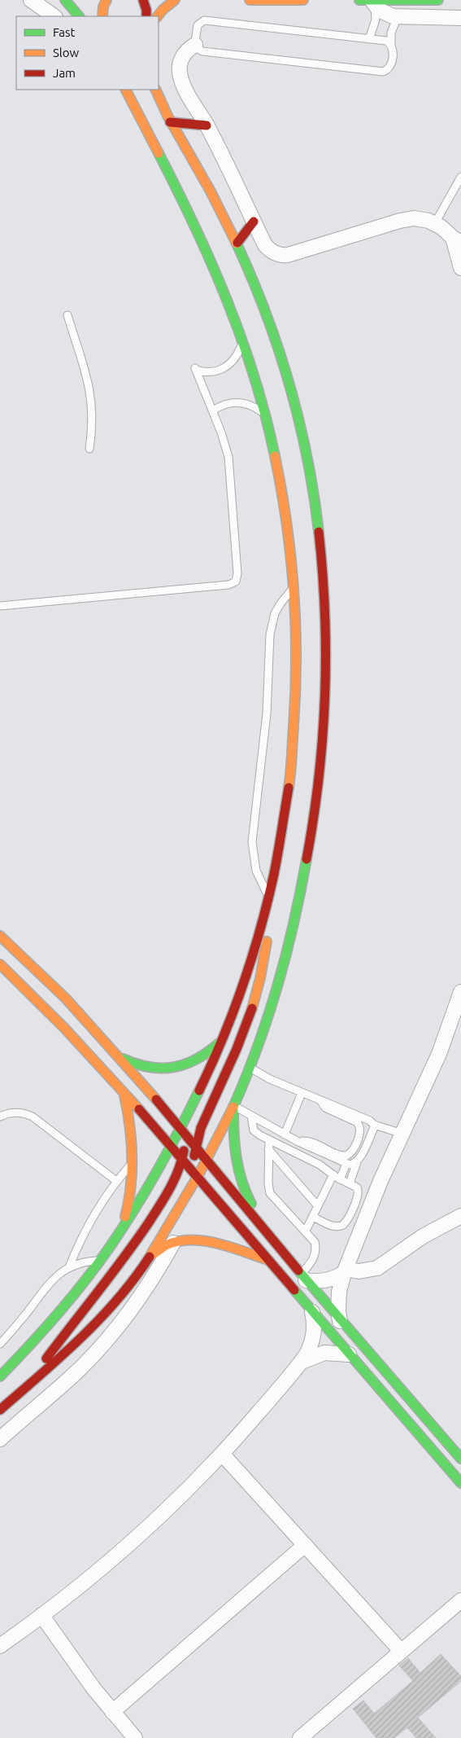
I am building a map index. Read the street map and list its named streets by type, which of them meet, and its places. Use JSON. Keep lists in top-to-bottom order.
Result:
{
  "legend": ["Fast", "Slow", "Jam"]
}
